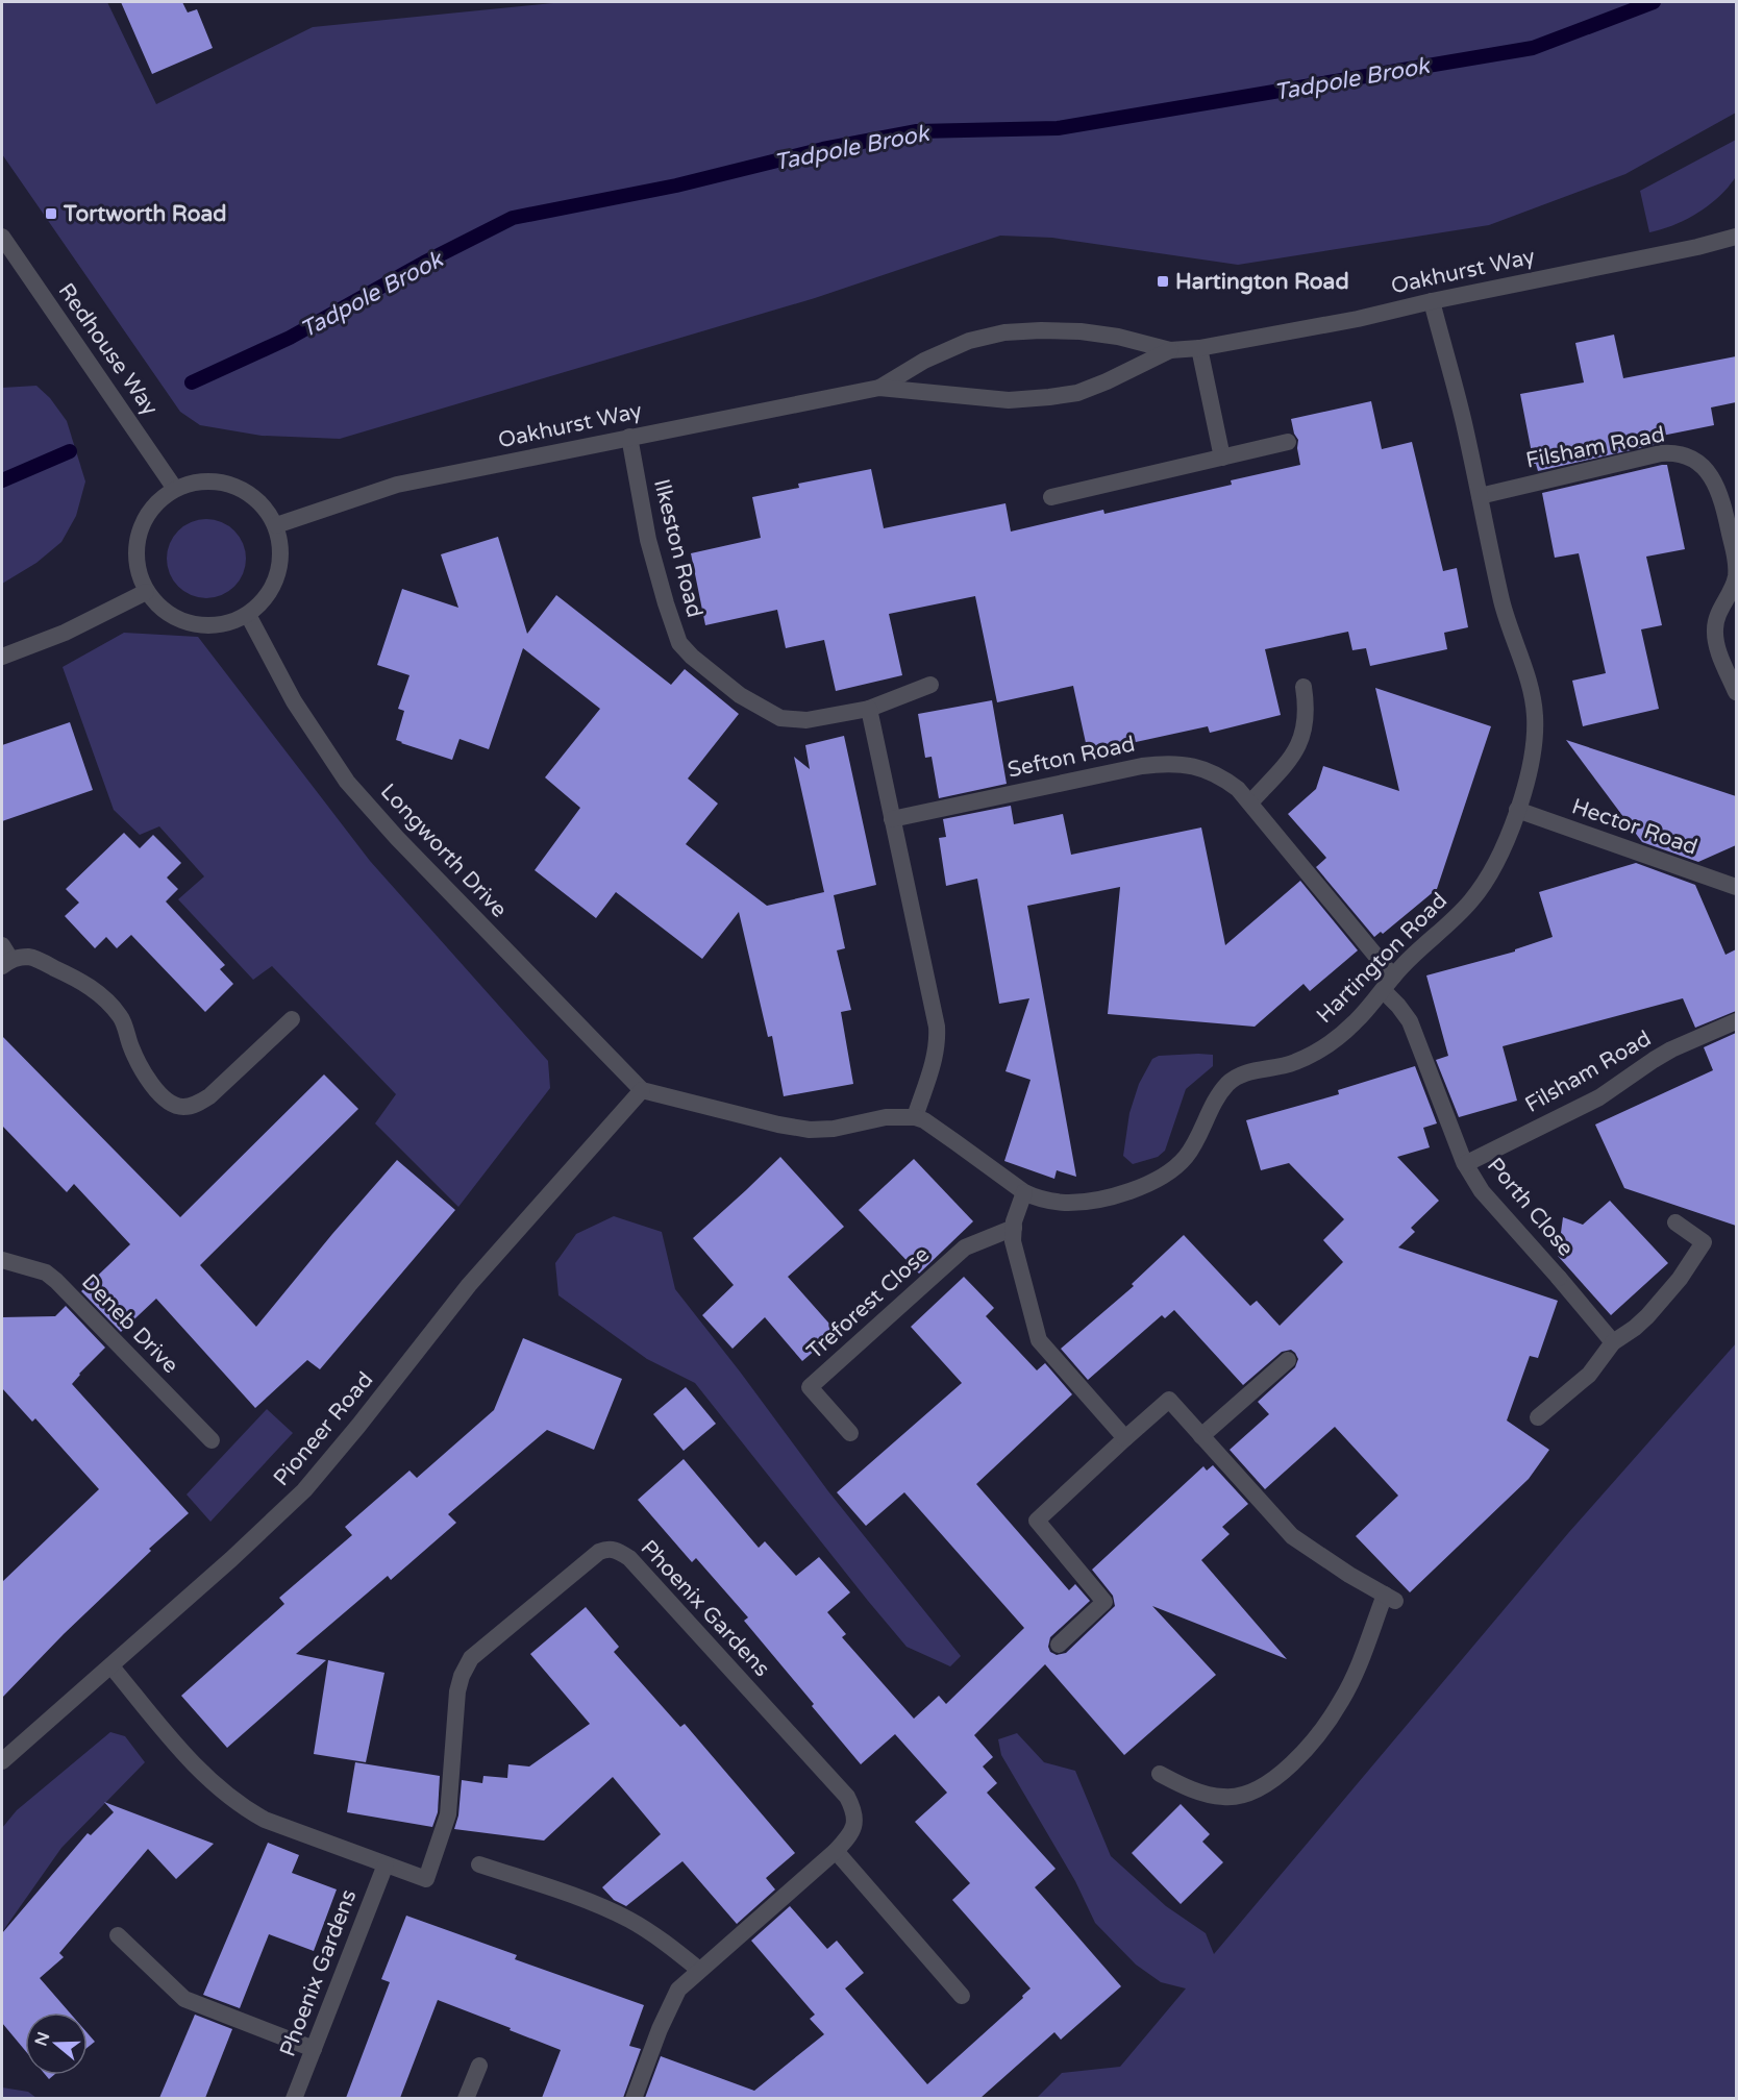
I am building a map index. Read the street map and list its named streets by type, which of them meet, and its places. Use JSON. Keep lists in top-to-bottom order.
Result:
{
  "streets": {
    "street": [
      "Oakhurst Way",
      "Redhouse Way",
      "Filsham Road",
      "Ilkeston Road",
      "Sefton Road",
      "Hector Road",
      "Longworth Drive",
      "Hartington Road",
      "Porth Close",
      "Treforest Close",
      "Deneb Drive",
      "Pioneer Road",
      "Phoenix Gardens"
    ]
  },
  "crossings": [
    ["Oakhurst Way", "Redhouse Way"],
    ["Oakhurst Way", "Ilkeston Road"],
    ["Oakhurst Way", "Longworth Drive"],
    ["Oakhurst Way", "Hartington Road"],
    ["Redhouse Way", "Longworth Drive"],
    ["Filsham Road", "Hartington Road"],
    ["Filsham Road", "Porth Close"],
    ["Sefton Road", "Hartington Road"],
    ["Sefton Road", "Porth Close"],
    ["Hector Road", "Hartington Road"],
    ["Longworth Drive", "Pioneer Road"],
    ["Hartington Road", "Porth Close"],
    ["Pioneer Road", "Phoenix Gardens"]
  ],
  "water": ["Tadpole Brook"],
  "places": {
    "transit": ["Tortworth Road", "Hartington Road"]
  },
  "north": "left"
}
